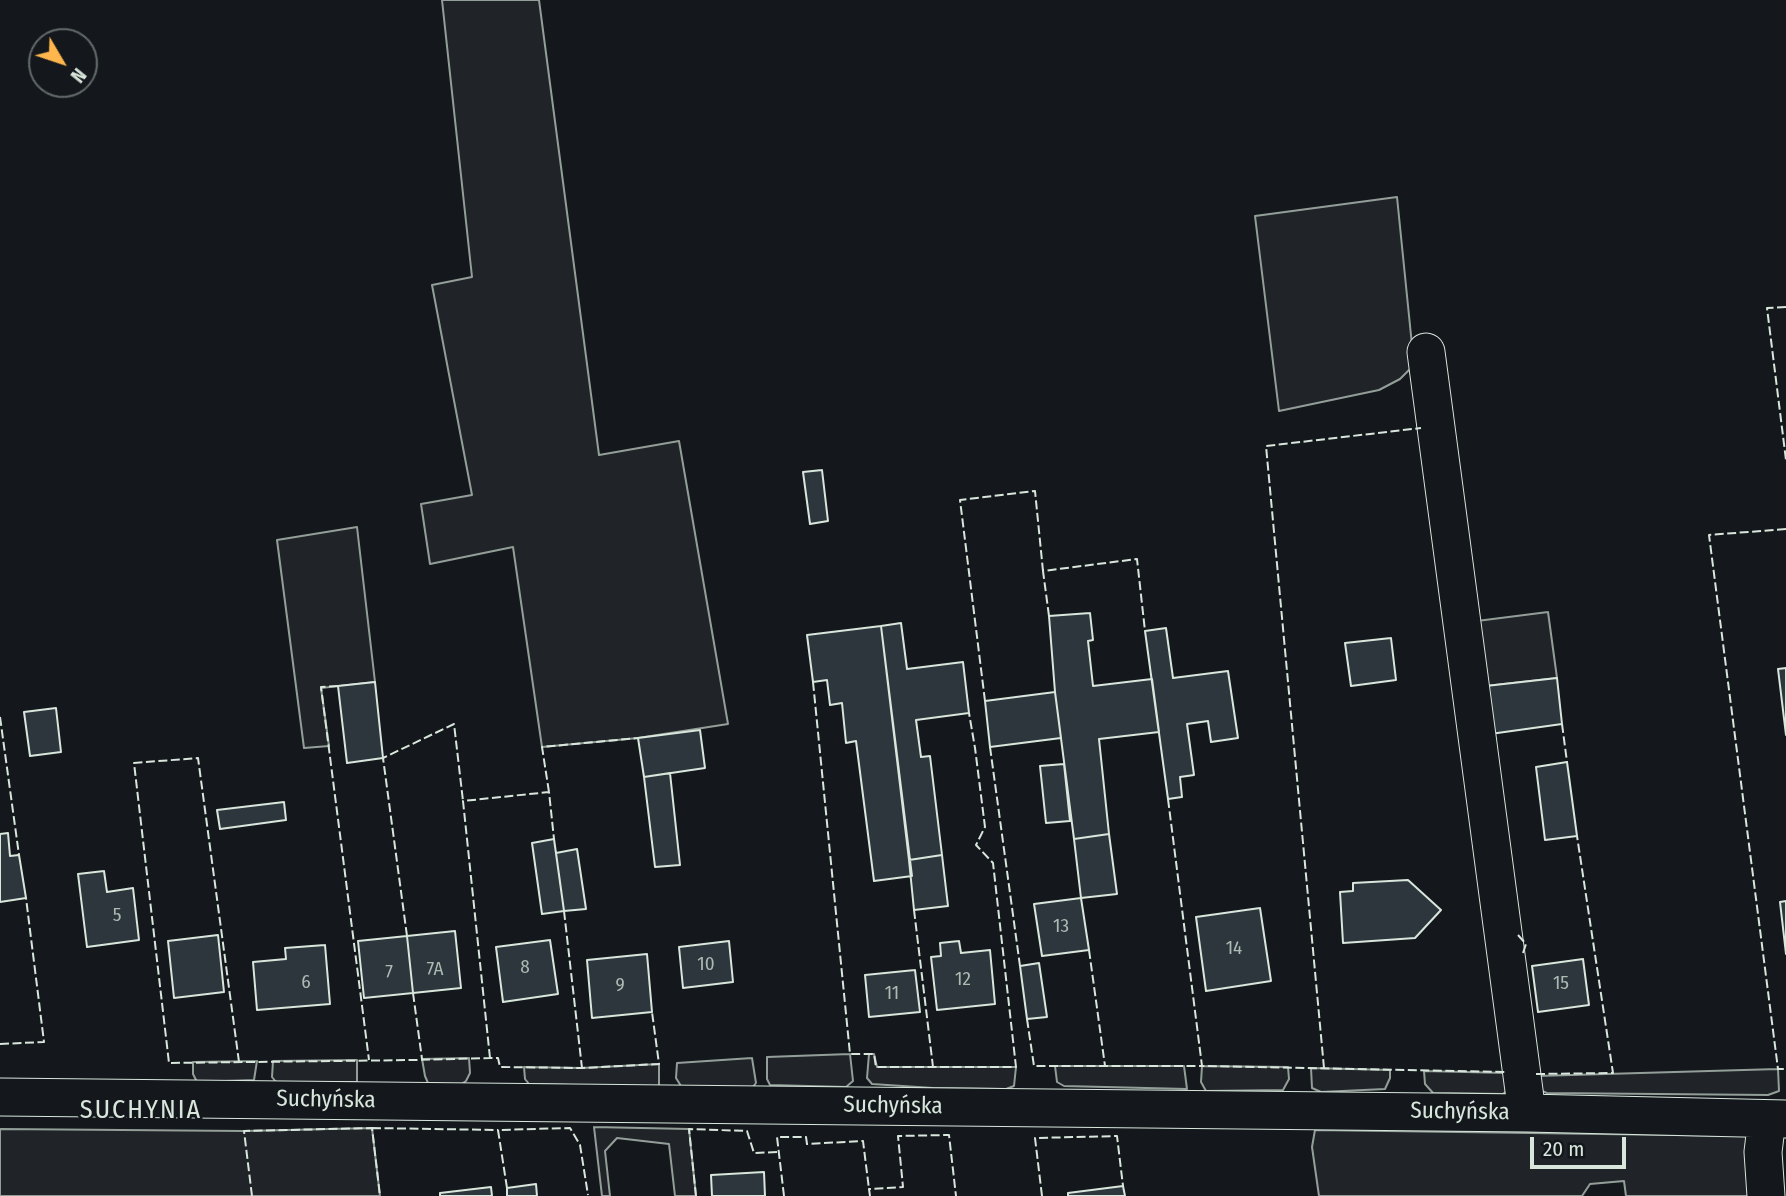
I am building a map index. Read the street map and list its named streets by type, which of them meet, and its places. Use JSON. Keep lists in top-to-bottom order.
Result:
{
  "streets": {
    "street": ["Suchyńska"]
  },
  "districts": ["SUCHYNIA"],
  "house_numbers": [
    "5",
    "13",
    "14",
    "10",
    "8",
    "7A",
    "7",
    "12",
    "6",
    "15",
    "9",
    "11"
  ],
  "scale_bar": "20 m",
  "north": "bottom right"
}
